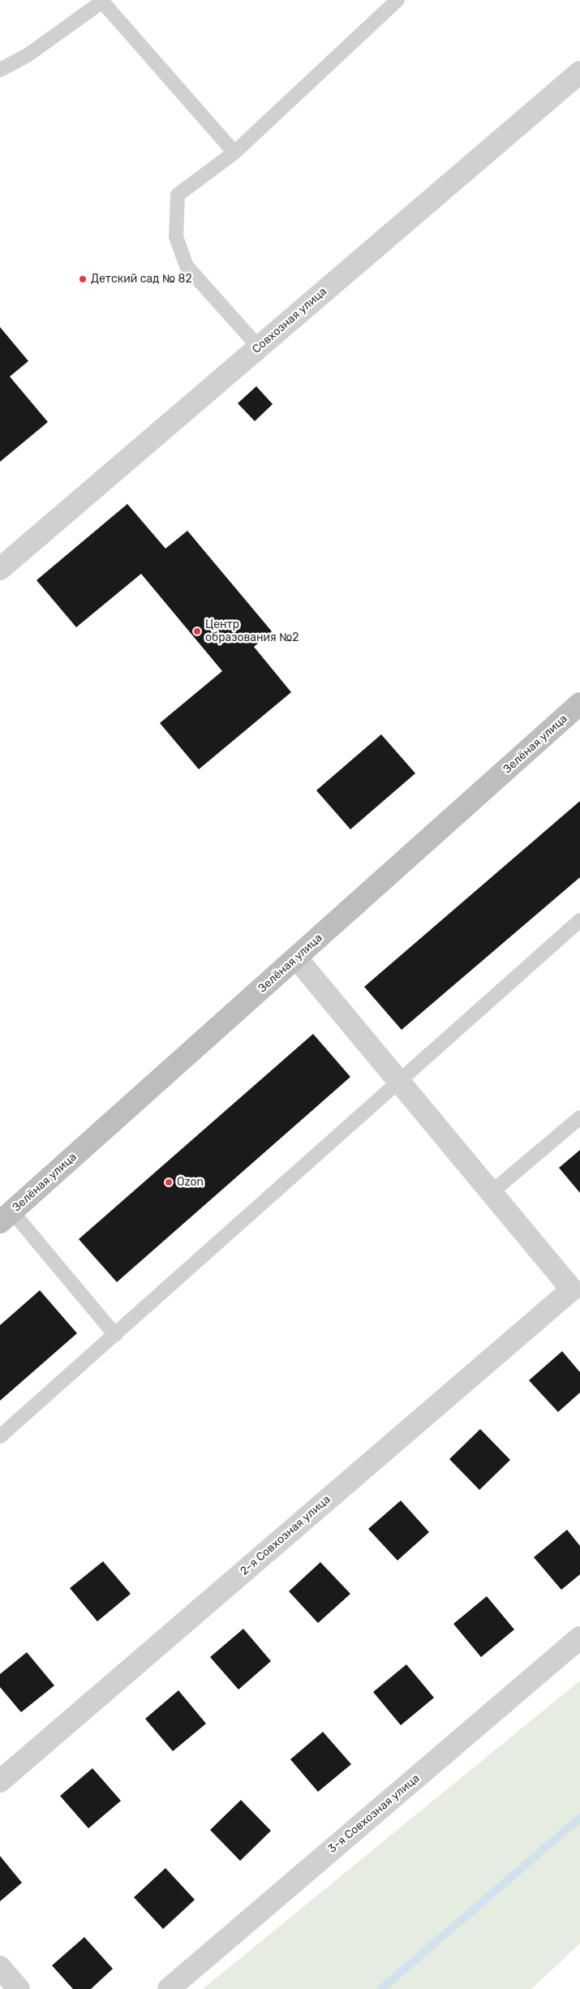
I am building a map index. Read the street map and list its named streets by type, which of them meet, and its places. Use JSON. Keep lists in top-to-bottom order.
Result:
{
  "streets": {
    "street": [
      "Совхозная улица",
      "Зелёная улица",
      "2-я Совхозная улица",
      "3-я Совхозная улица"
    ]
  },
  "places": ["Детский сад № 82", "Центр образования №2", "Ozon"]
}
